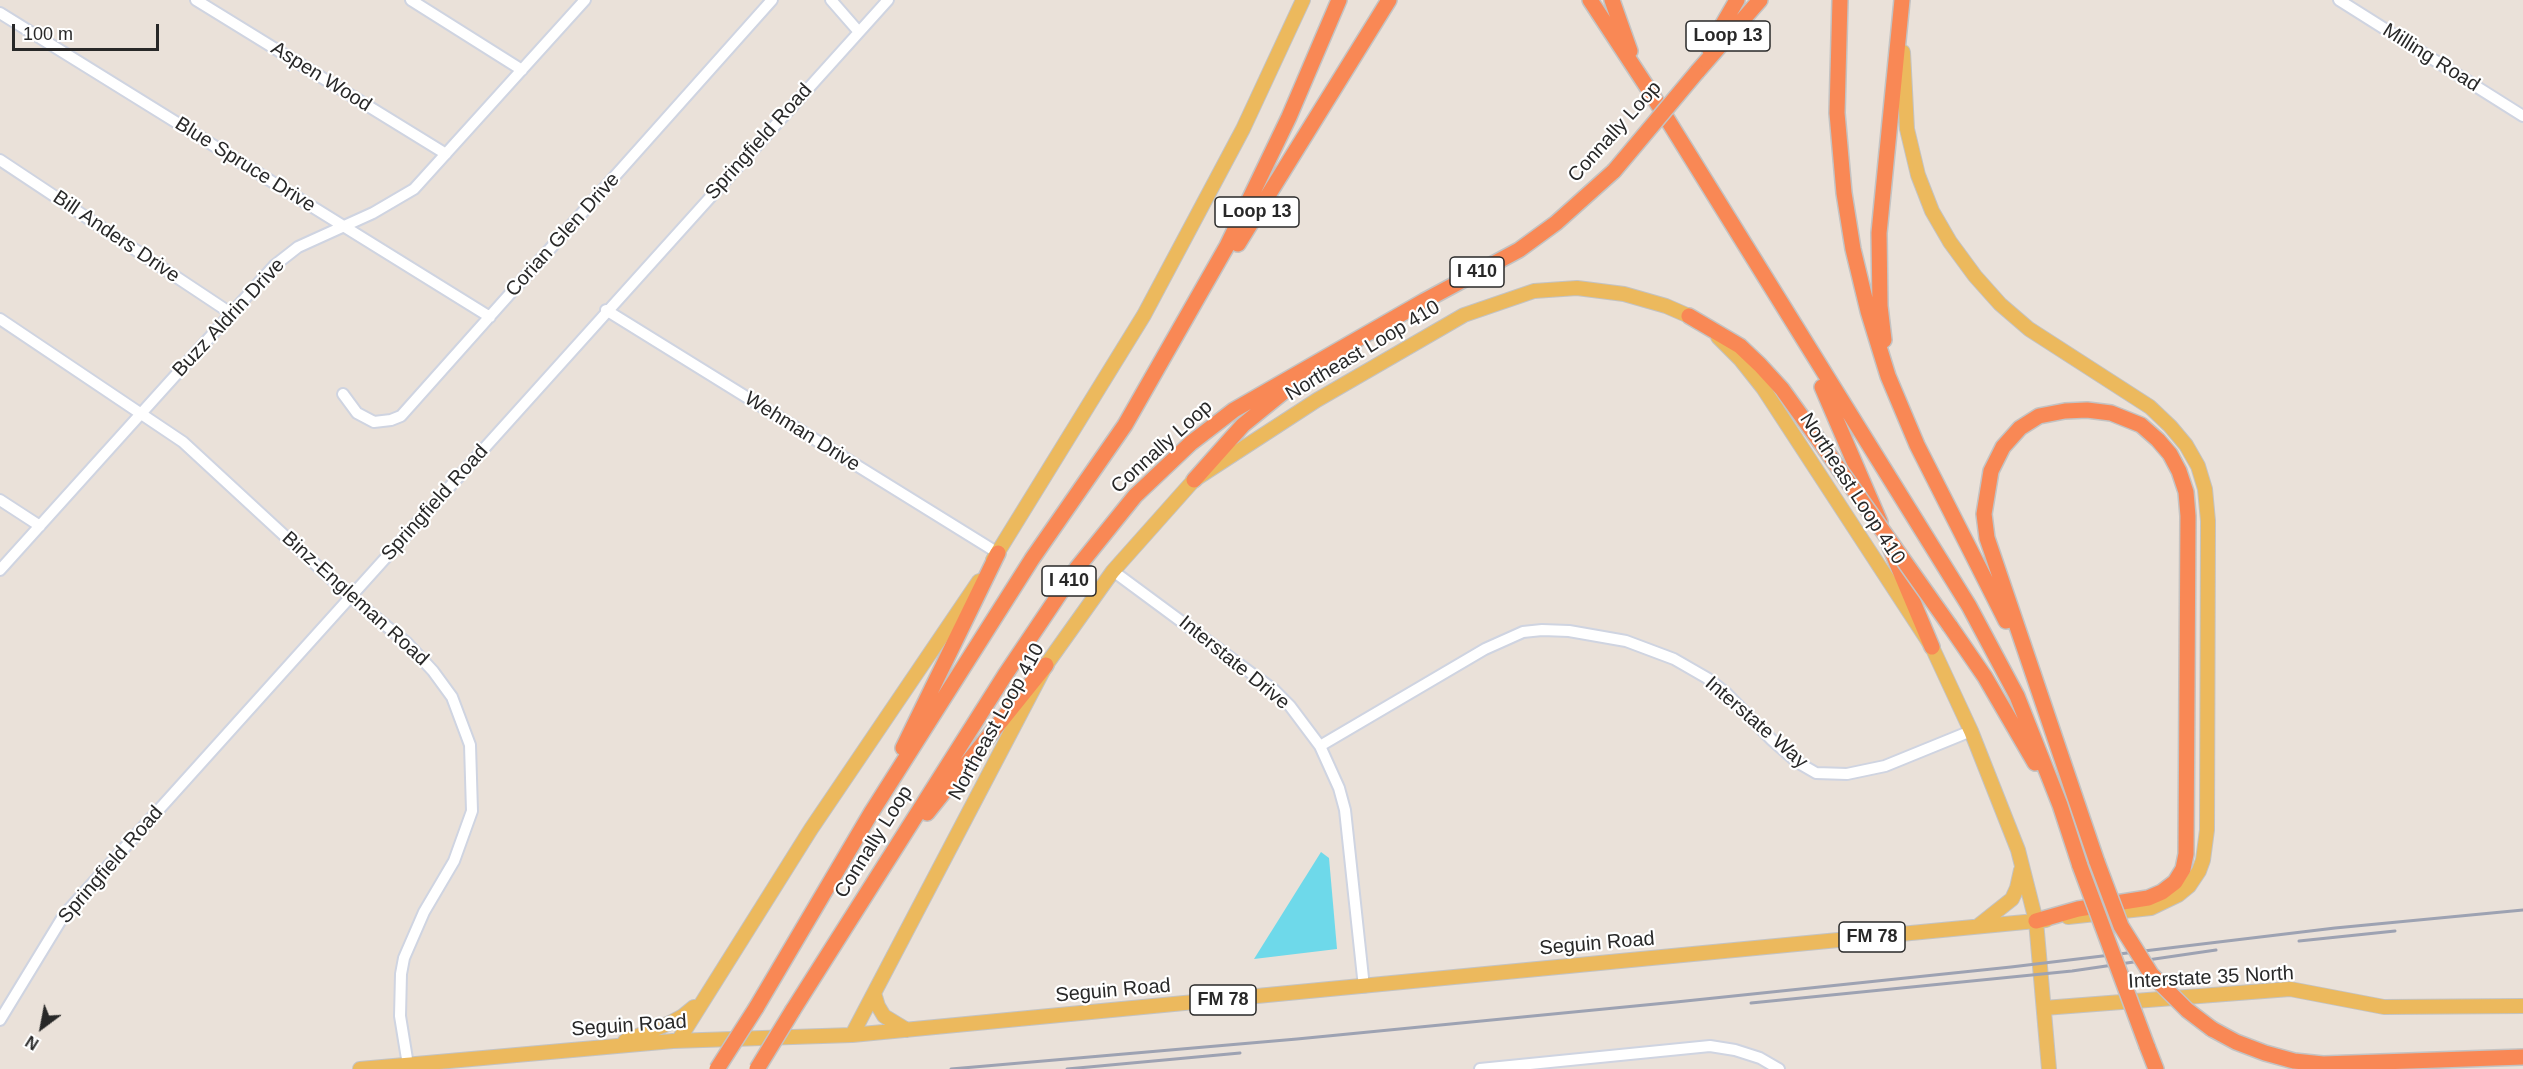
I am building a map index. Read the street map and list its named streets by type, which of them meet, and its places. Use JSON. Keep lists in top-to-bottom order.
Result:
{
  "streets": {
    "highway": ["Loop 13", "Connally Loop", "I 410"],
    "main road": [
      "Northeast Loop 410",
      "FM 78",
      "Seguin Road",
      "Interstate 35 North"
    ],
    "street": [
      "Milling Road",
      "Aspen Wood",
      "Springfield Road",
      "Blue Spruce Drive",
      "Corian Glen Drive",
      "Bill Anders Drive",
      "Buzz Aldrin Drive",
      "Wehman Drive",
      "Binz-Engleman Road",
      "Interstate Drive",
      "Interstate Way"
    ]
  },
  "crossings": [
    ["Loop 13", "Connally Loop"],
    ["Aspen Wood", "Buzz Aldrin Drive"],
    ["Springfield Road", "Wehman Drive"],
    ["Springfield Road", "Binz-Engleman Road"],
    ["Blue Spruce Drive", "Corian Glen Drive"],
    ["Blue Spruce Drive", "Buzz Aldrin Drive"],
    ["Bill Anders Drive", "Buzz Aldrin Drive"],
    ["Buzz Aldrin Drive", "Binz-Engleman Road"],
    ["Northeast Loop 410", "Interstate Drive"],
    ["Northeast Loop 410", "Interstate Way"],
    ["Northeast Loop 410", "FM 78"],
    ["Northeast Loop 410", "Seguin Road"],
    ["Northeast Loop 410", "Interstate 35 North"],
    ["Binz-Engleman Road", "Seguin Road"],
    ["Interstate Drive", "Interstate Way"],
    ["Interstate Drive", "Seguin Road"],
    ["FM 78", "Seguin Road"]
  ],
  "scale_bar": "100 m",
  "north": "bottom left"
}
